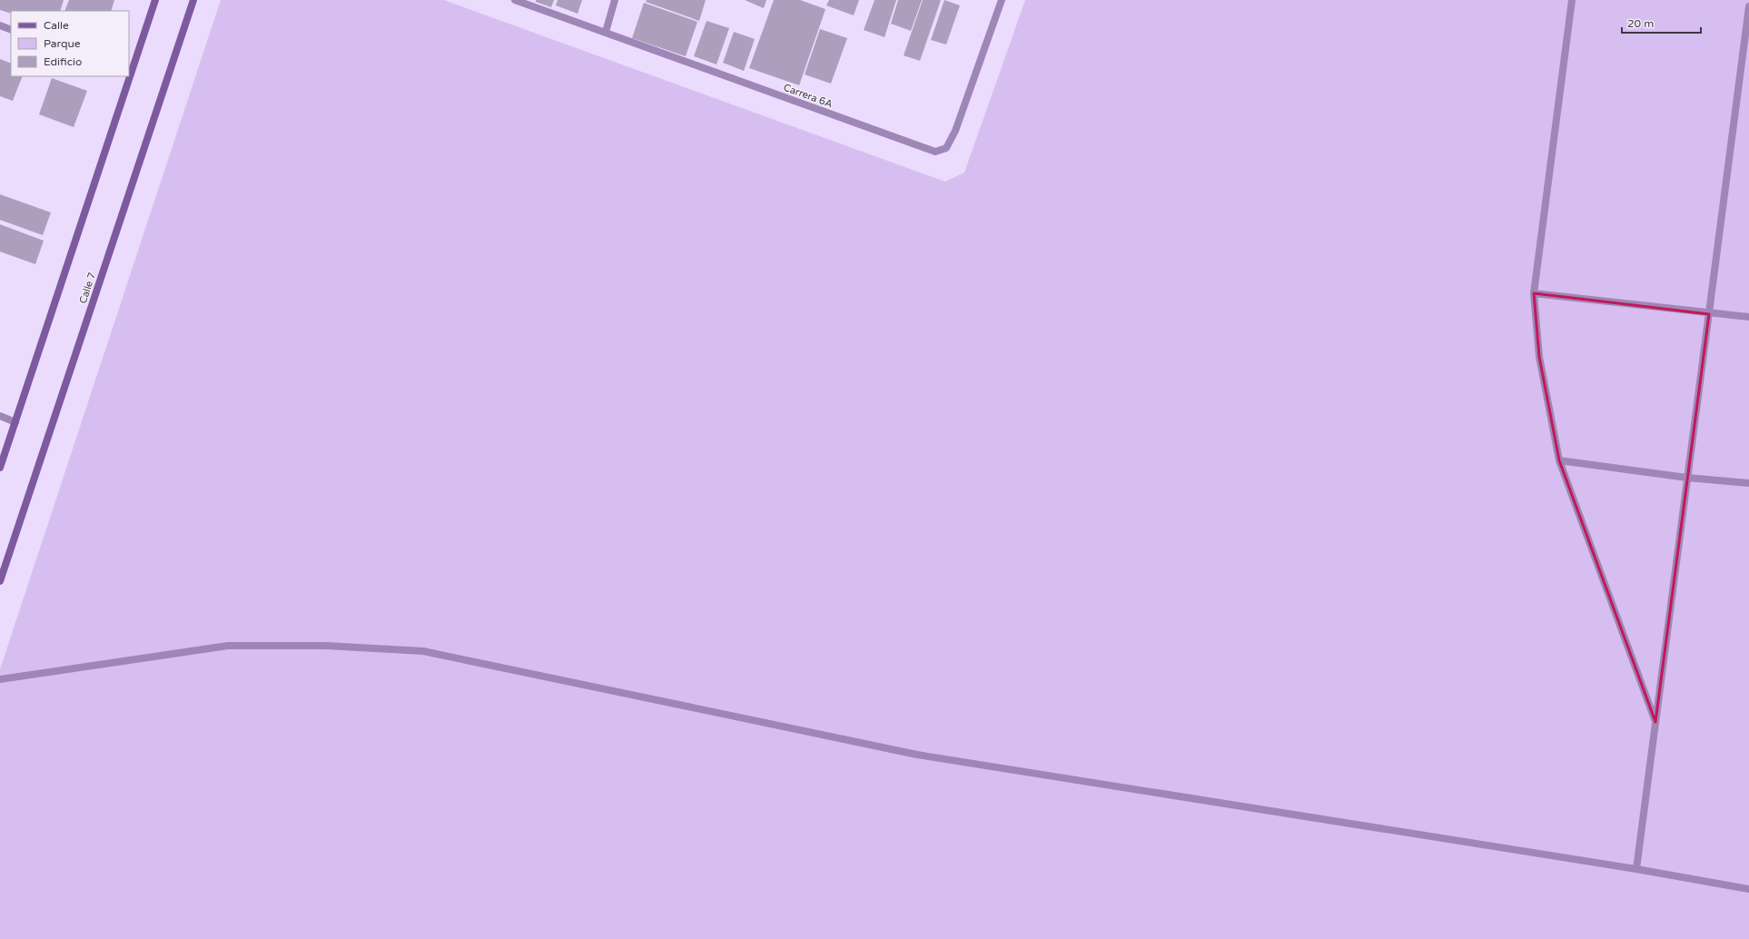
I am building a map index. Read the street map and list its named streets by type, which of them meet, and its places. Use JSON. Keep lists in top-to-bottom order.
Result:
{
  "streets": {
    "main road": ["Calle 7"],
    "street": ["Carrera 6A"]
  },
  "legend": ["Calle", "Parque", "Edificio"],
  "scale_bar": "20 m"
}
